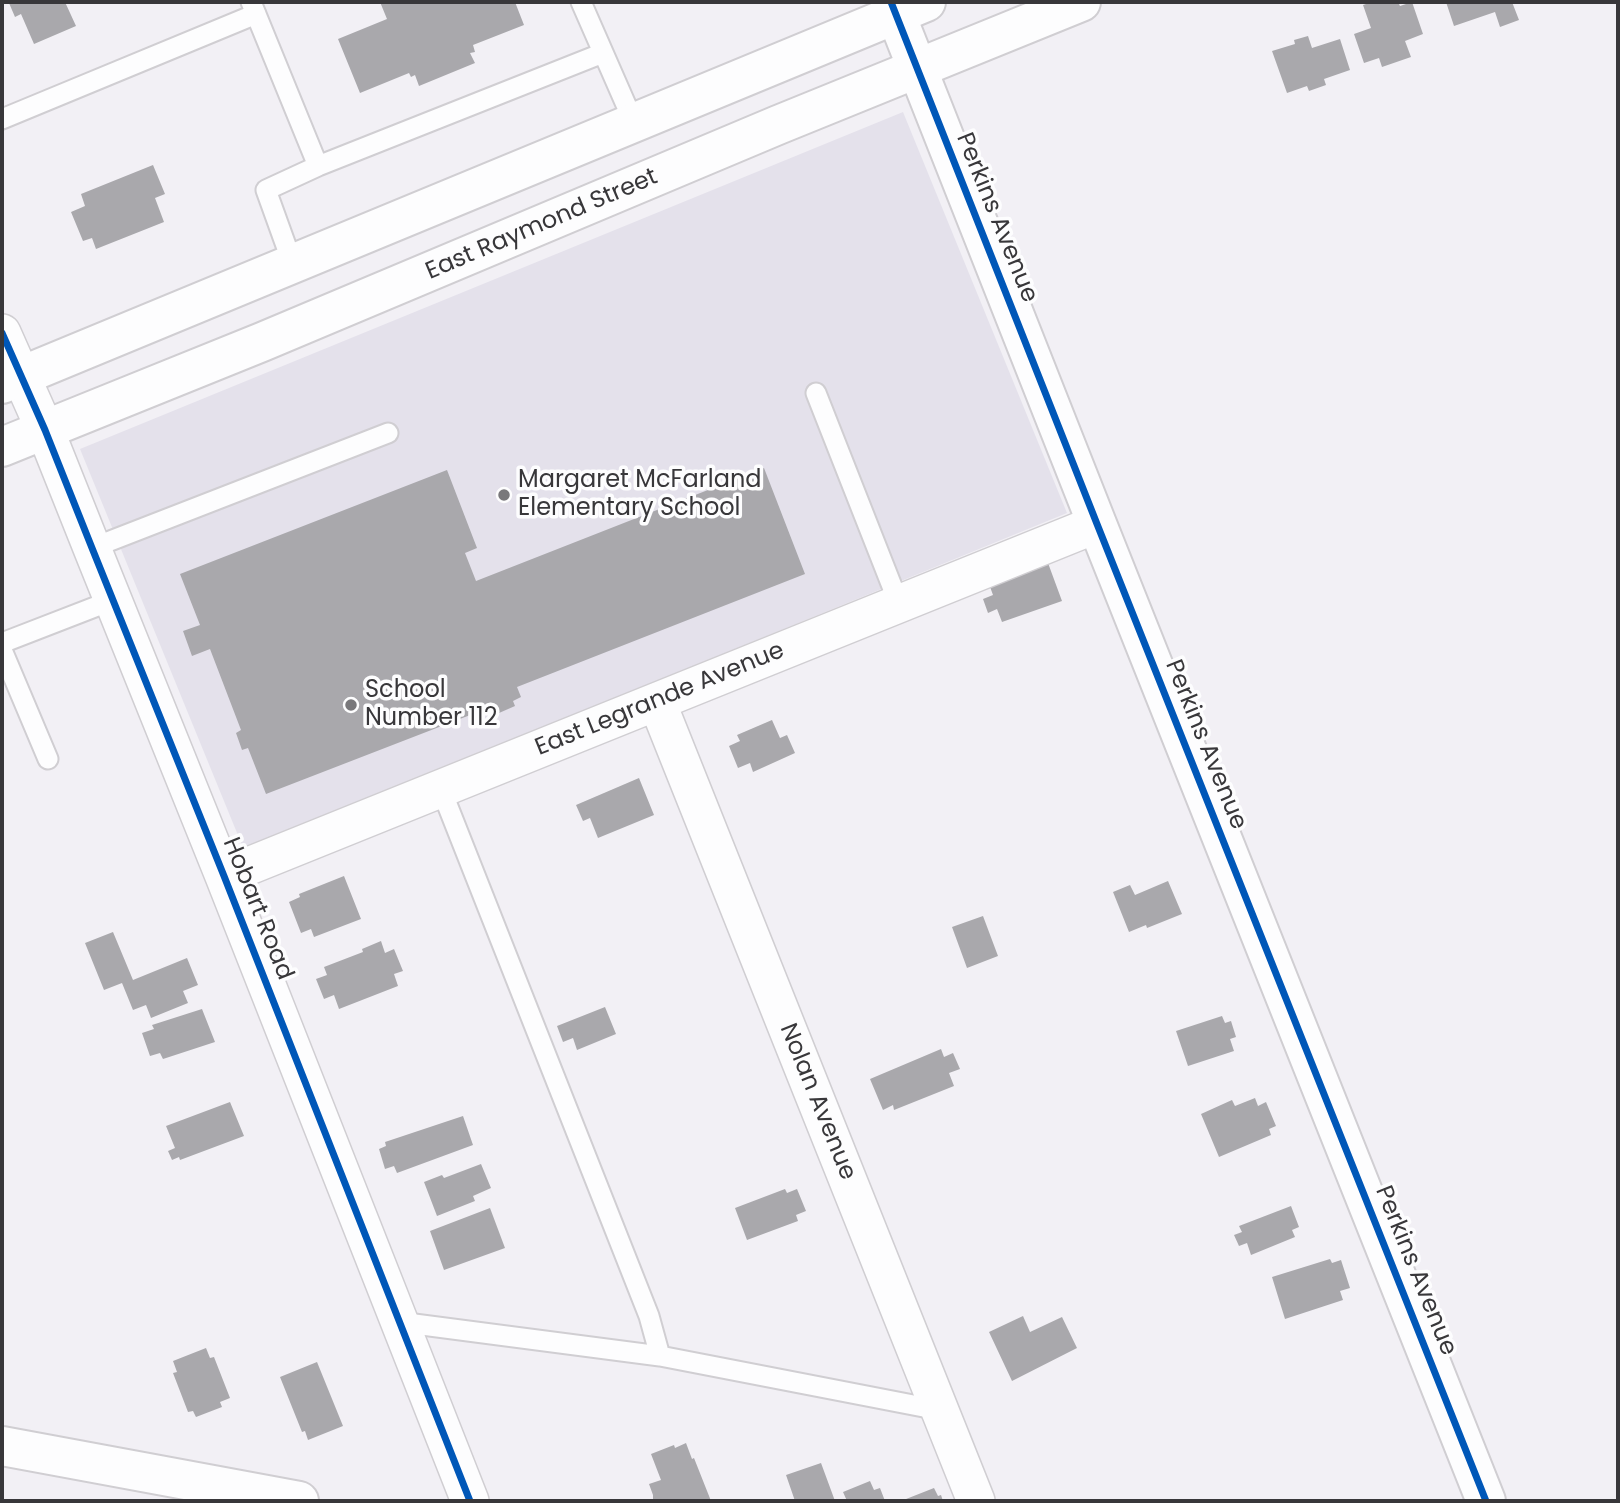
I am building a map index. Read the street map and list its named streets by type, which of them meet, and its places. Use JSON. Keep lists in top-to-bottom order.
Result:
{
  "streets": {
    "main road": ["Perkins Avenue", "East Raymond Street"],
    "street": ["East Legrande Avenue", "Hobart Road", "Nolan Avenue"]
  },
  "crossings": [
    ["Perkins Avenue", "East Raymond Street"],
    ["Perkins Avenue", "East Legrande Avenue"],
    ["East Raymond Street", "Hobart Road"],
    ["East Legrande Avenue", "Hobart Road"],
    ["East Legrande Avenue", "Nolan Avenue"]
  ],
  "places": ["Margaret McFarland Elementary School", "School Number 112"]
}
